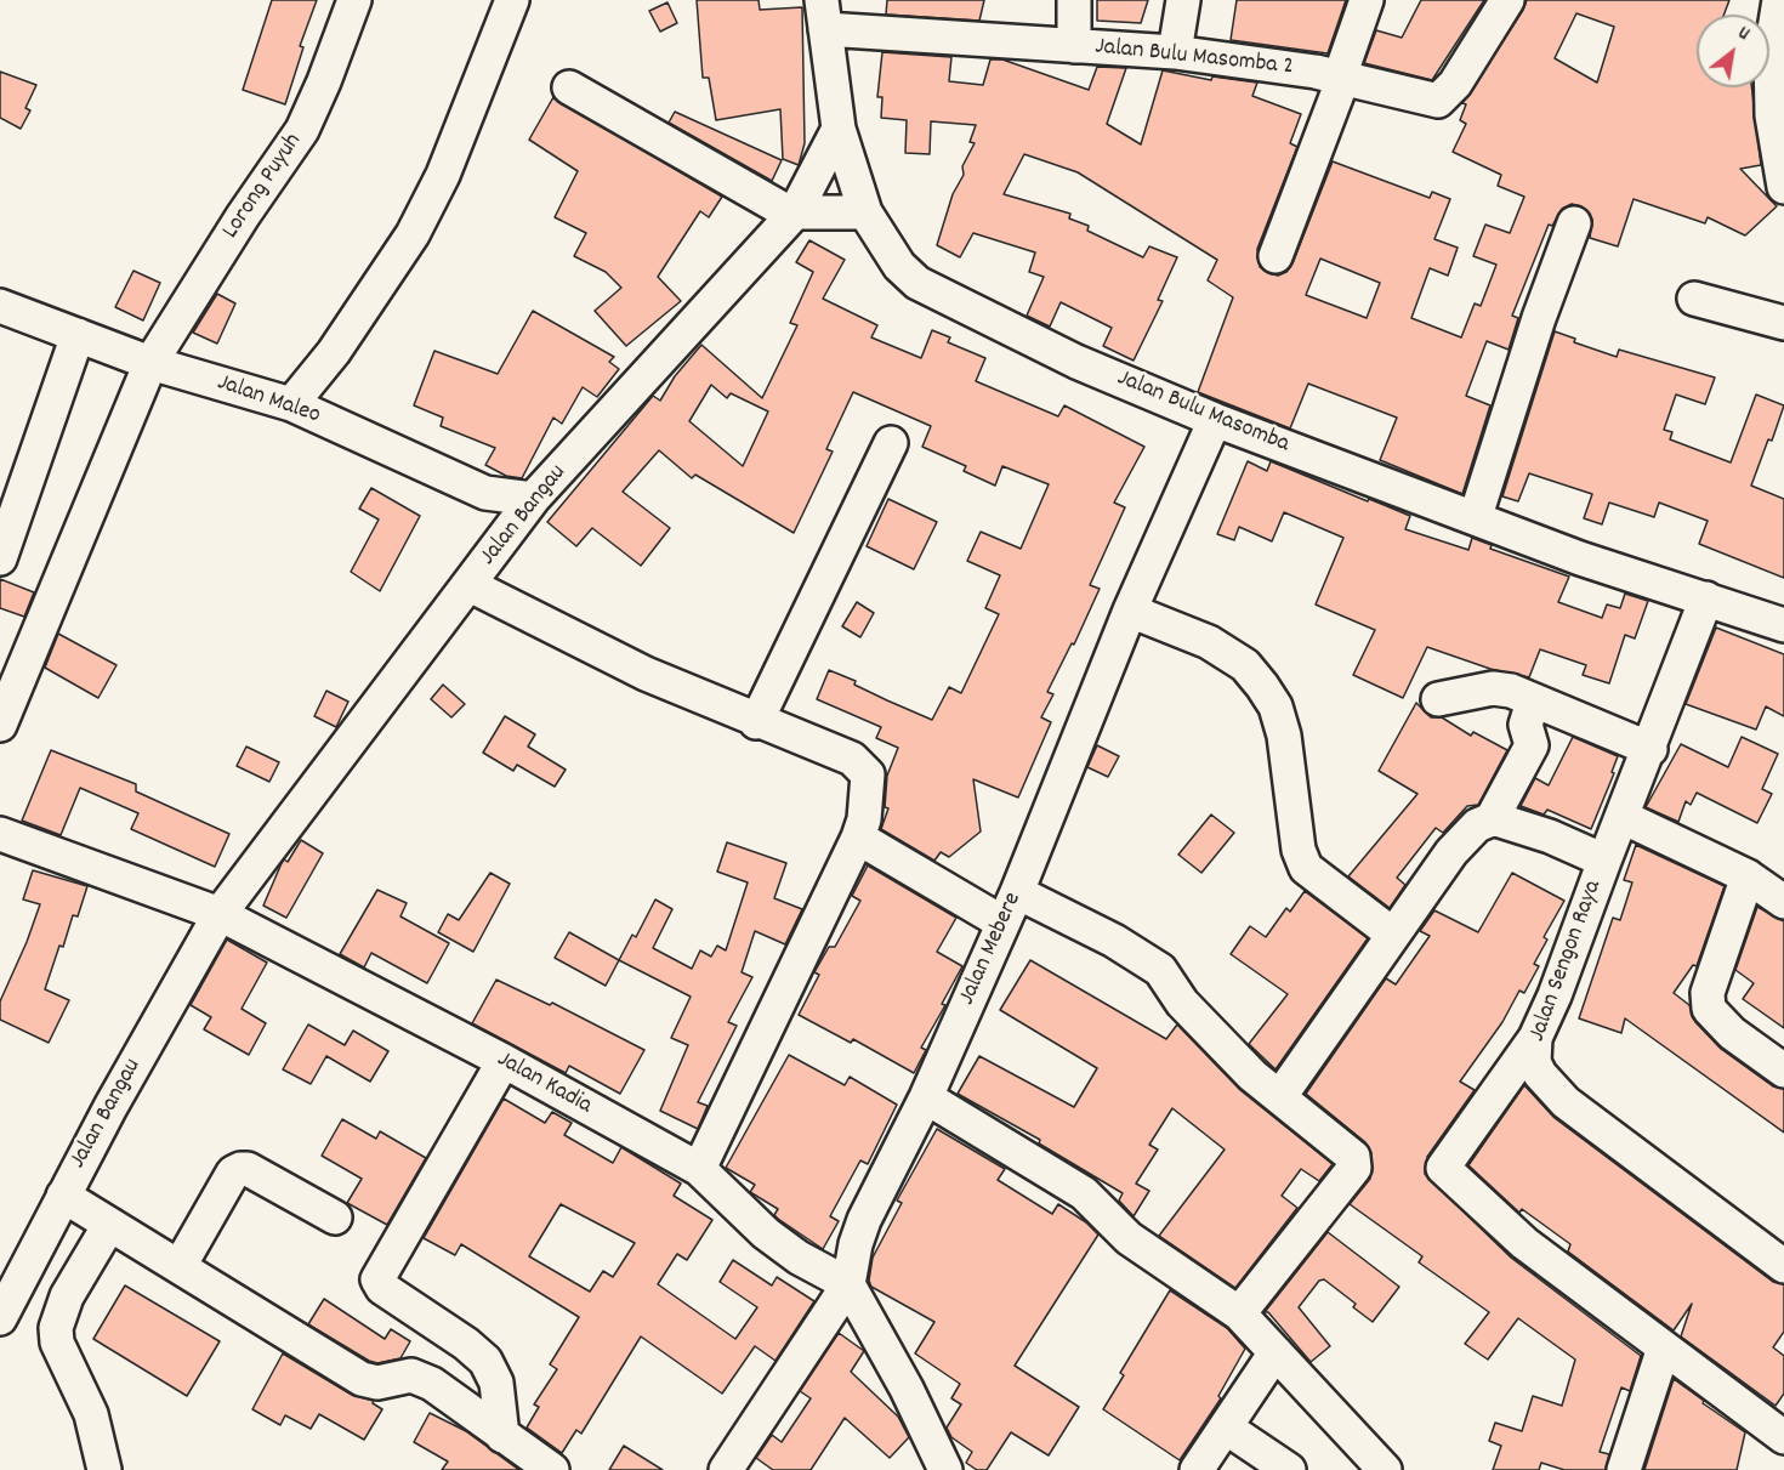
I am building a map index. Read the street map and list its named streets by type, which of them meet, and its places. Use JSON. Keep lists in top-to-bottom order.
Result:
{
  "streets": {
    "street": [
      "Jalan Bulu Masomba 2",
      "Lorong Puyuh",
      "Jalan Maleo",
      "Jalan Bulu Masomba",
      "Jalan Bangau",
      "Jalan Mebere",
      "Jalan Sengon Raya",
      "Jalan Kadia"
    ]
  },
  "crossings": [
    ["Jalan Bulu Masomba 2", "Jalan Bulu Masomba"],
    ["Lorong Puyuh", "Jalan Maleo"],
    ["Jalan Maleo", "Jalan Bangau"],
    ["Jalan Bulu Masomba", "Jalan Bangau"],
    ["Jalan Bulu Masomba", "Jalan Mebere"],
    ["Jalan Bulu Masomba", "Jalan Sengon Raya"],
    ["Jalan Bangau", "Jalan Kadia"],
    ["Jalan Mebere", "Jalan Kadia"]
  ],
  "north": "top right"
}
